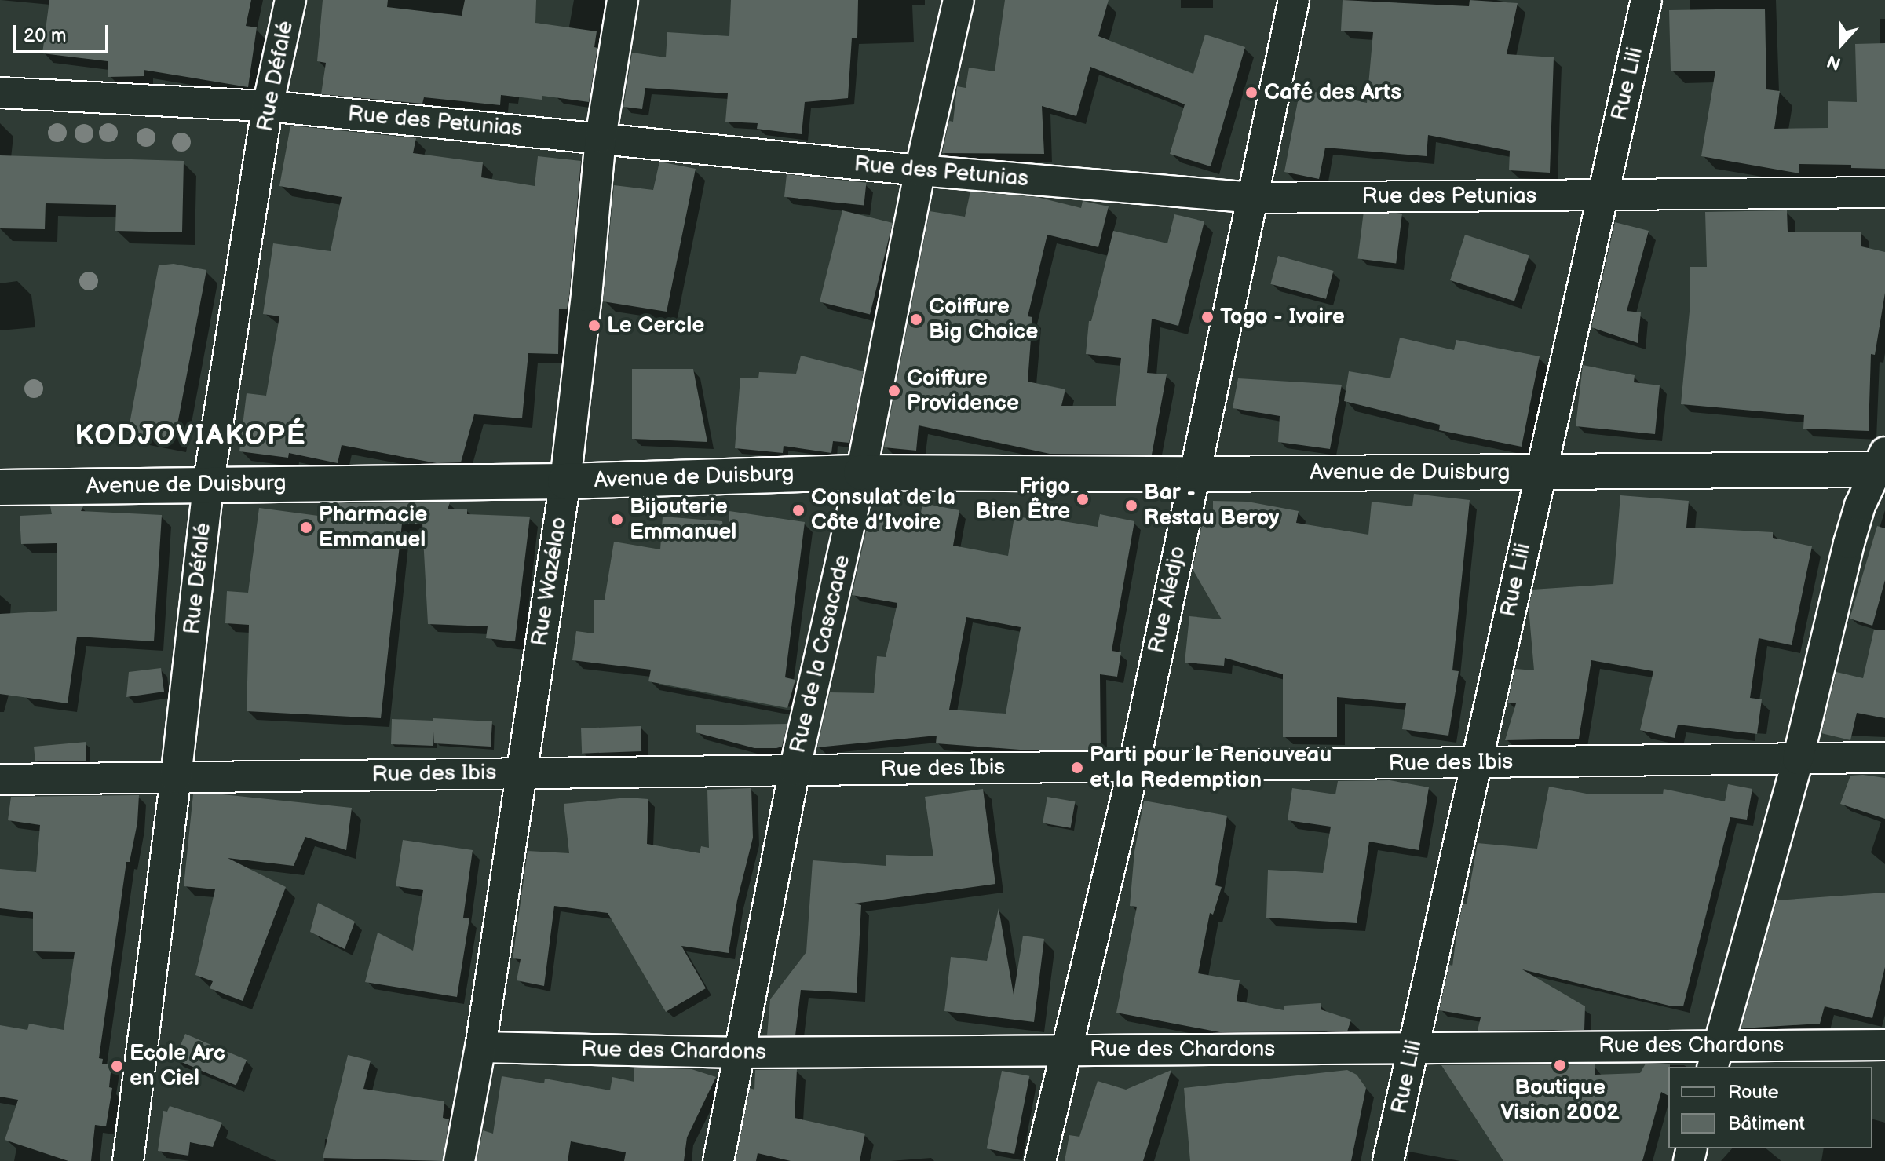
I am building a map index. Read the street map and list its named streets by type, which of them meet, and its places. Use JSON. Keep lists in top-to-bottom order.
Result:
{
  "streets": {
    "street": [
      "Rue Défalé",
      "Rue Lili",
      "Rue des Petunias",
      "Avenue de Duisburg",
      "Rue Wazélao",
      "Rue Alédjo",
      "Rue de la Casacade",
      "Rue des Ibis",
      "Rue des Chardons"
    ]
  },
  "crossings": [
    ["Rue Défalé", "Rue des Petunias"],
    ["Rue Défalé", "Avenue de Duisburg"],
    ["Rue Défalé", "Rue des Ibis"],
    ["Rue Lili", "Rue des Petunias"],
    ["Rue Lili", "Avenue de Duisburg"],
    ["Rue Lili", "Rue des Ibis"],
    ["Rue Lili", "Rue des Chardons"],
    ["Rue des Petunias", "Rue Wazélao"],
    ["Rue des Petunias", "Rue Alédjo"],
    ["Rue des Petunias", "Rue de la Casacade"],
    ["Avenue de Duisburg", "Rue Wazélao"],
    ["Avenue de Duisburg", "Rue Alédjo"],
    ["Avenue de Duisburg", "Rue de la Casacade"],
    ["Rue Wazélao", "Rue des Ibis"],
    ["Rue Wazélao", "Rue des Chardons"],
    ["Rue Alédjo", "Rue des Ibis"],
    ["Rue Alédjo", "Rue des Chardons"],
    ["Rue de la Casacade", "Rue des Ibis"],
    ["Rue de la Casacade", "Rue des Chardons"]
  ],
  "districts": ["KODJOVIAKOPÉ"],
  "places": [
    "Café des Arts",
    "Togo - Ivoire",
    "Coiffure Big Choice",
    "Le Cercle",
    "Coiffure Providence",
    "Frigo Bien Être",
    "Bar - Restau Beroy",
    "Consulat de la Côte d’Ivoire",
    "Bijouterie Emmanuel",
    "Pharmacie Emmanuel",
    "Parti pour le Renouveau et la Redemption",
    "Boutique Vision 2002",
    "Ecole Arc en Ciel"
  ],
  "legend": ["Route", "Bâtiment"],
  "scale_bar": "20 m",
  "north": "bottom"
}
